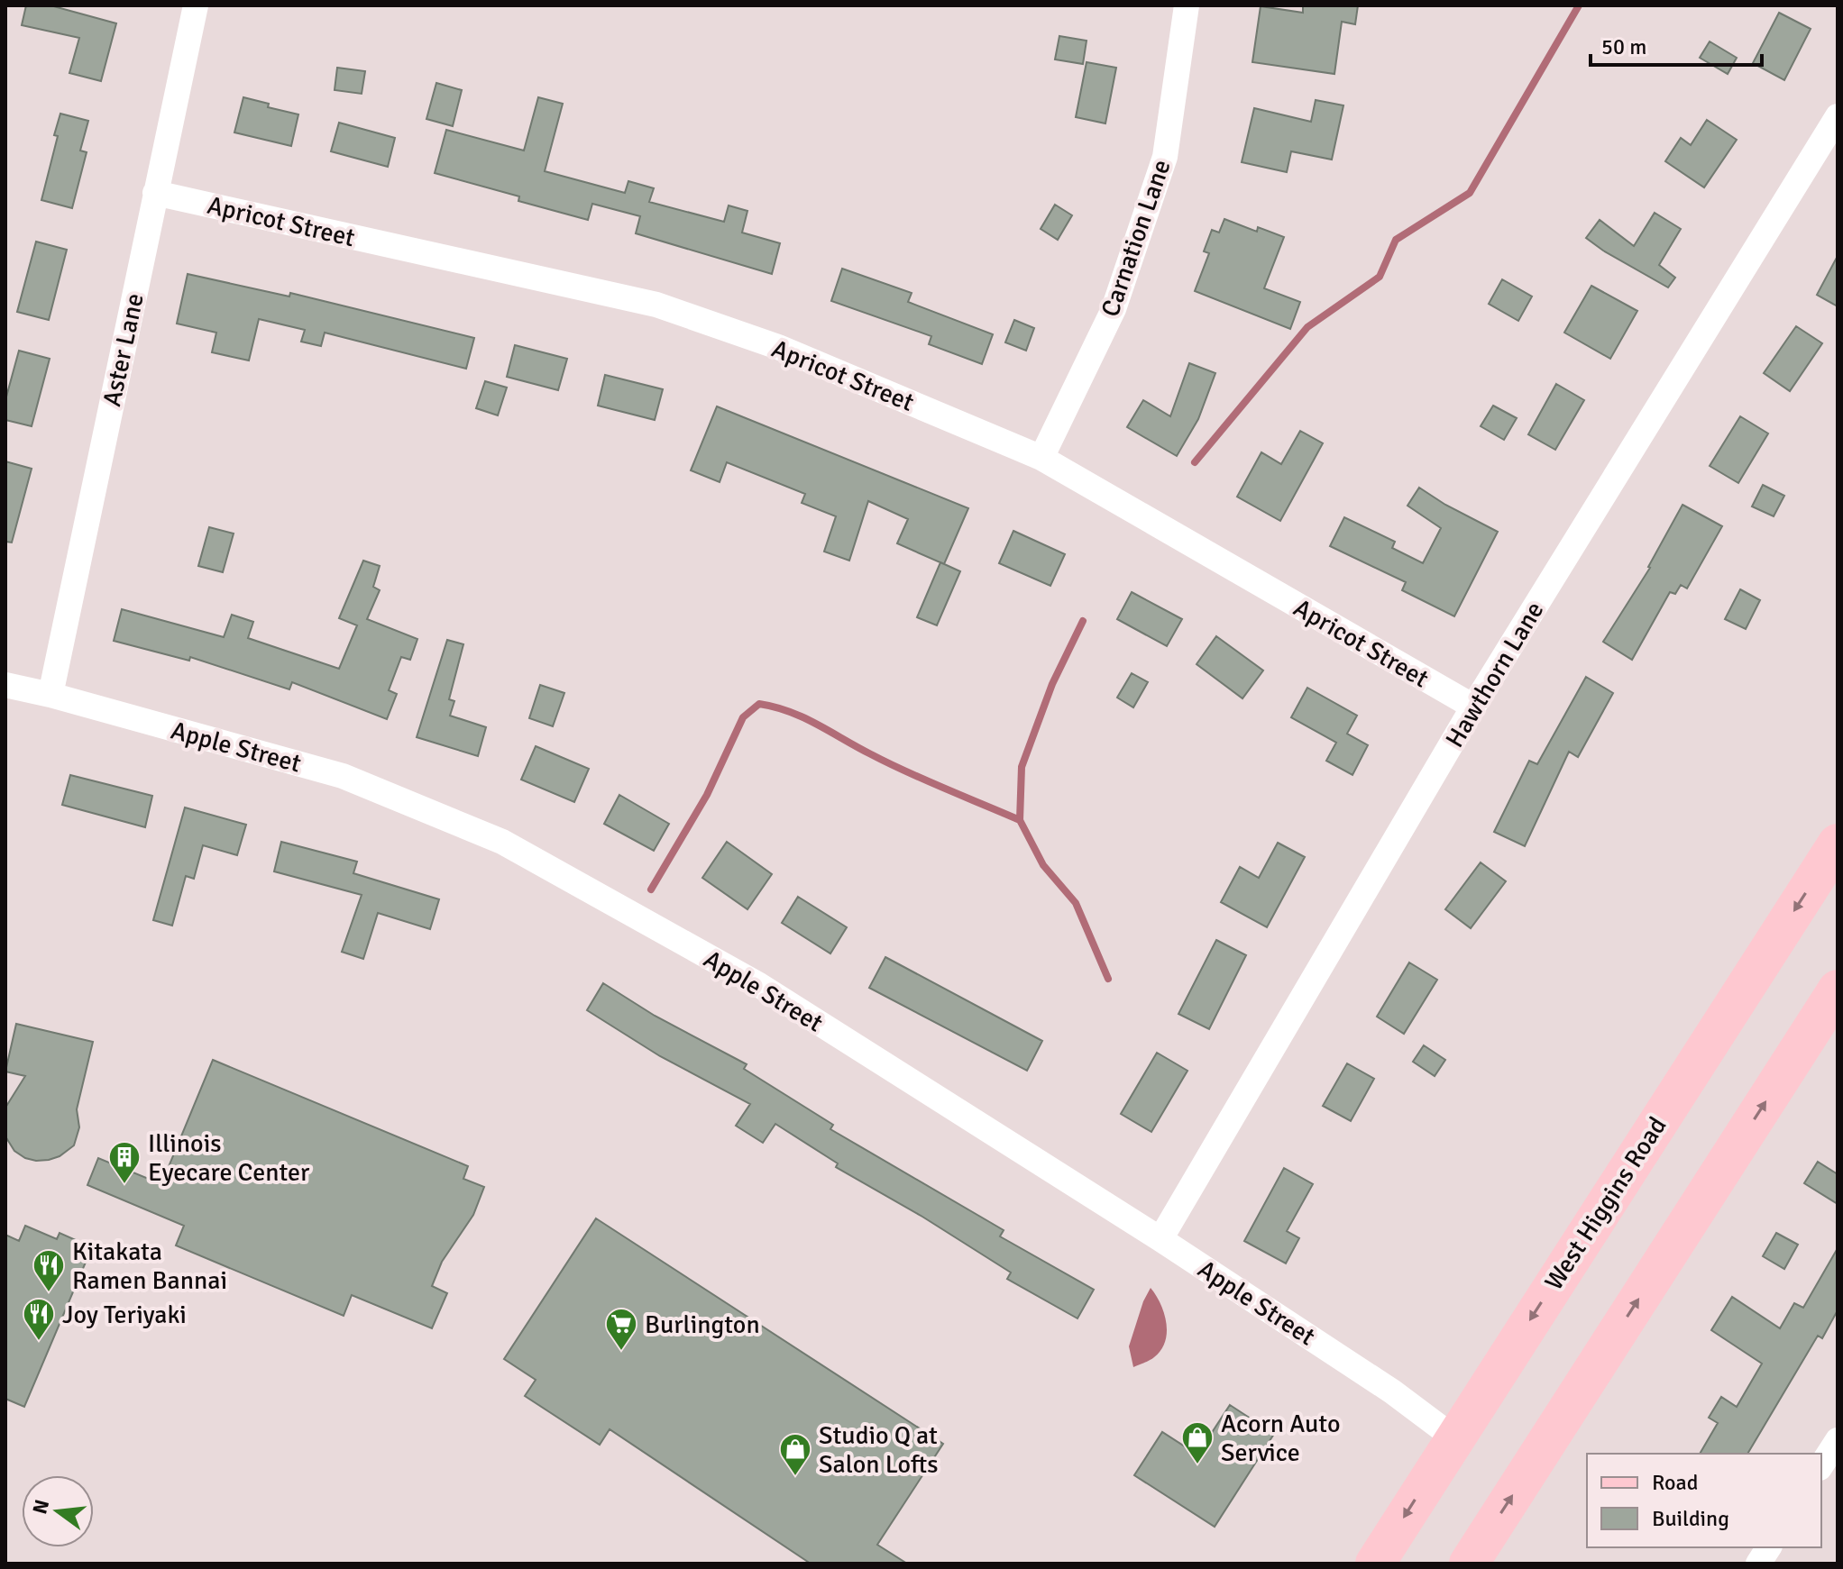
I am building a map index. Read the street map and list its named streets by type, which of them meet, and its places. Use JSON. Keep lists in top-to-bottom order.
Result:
{
  "streets": {
    "main road": ["West Higgins Road"],
    "street": [
      "Apricot Street",
      "Carnation Lane",
      "Aster Lane",
      "Hawthorn Lane",
      "Apple Street"
    ]
  },
  "crossings": [
    ["Apricot Street", "Carnation Lane"],
    ["Apricot Street", "Aster Lane"],
    ["Apricot Street", "Hawthorn Lane"],
    ["Aster Lane", "Apple Street"],
    ["Hawthorn Lane", "Apple Street"],
    ["Apple Street", "West Higgins Road"]
  ],
  "places": {
    "building": ["Illinois Eyecare Center"],
    "restaurant": ["Kitakata Ramen Bannai", "Joy Teriyaki"],
    "supermarket": ["Burlington"],
    "shop": ["Acorn Auto Service", "Studio Q at Salon Lofts"]
  },
  "legend": ["Road", "Building"],
  "scale_bar": "50 m",
  "north": "left"
}
